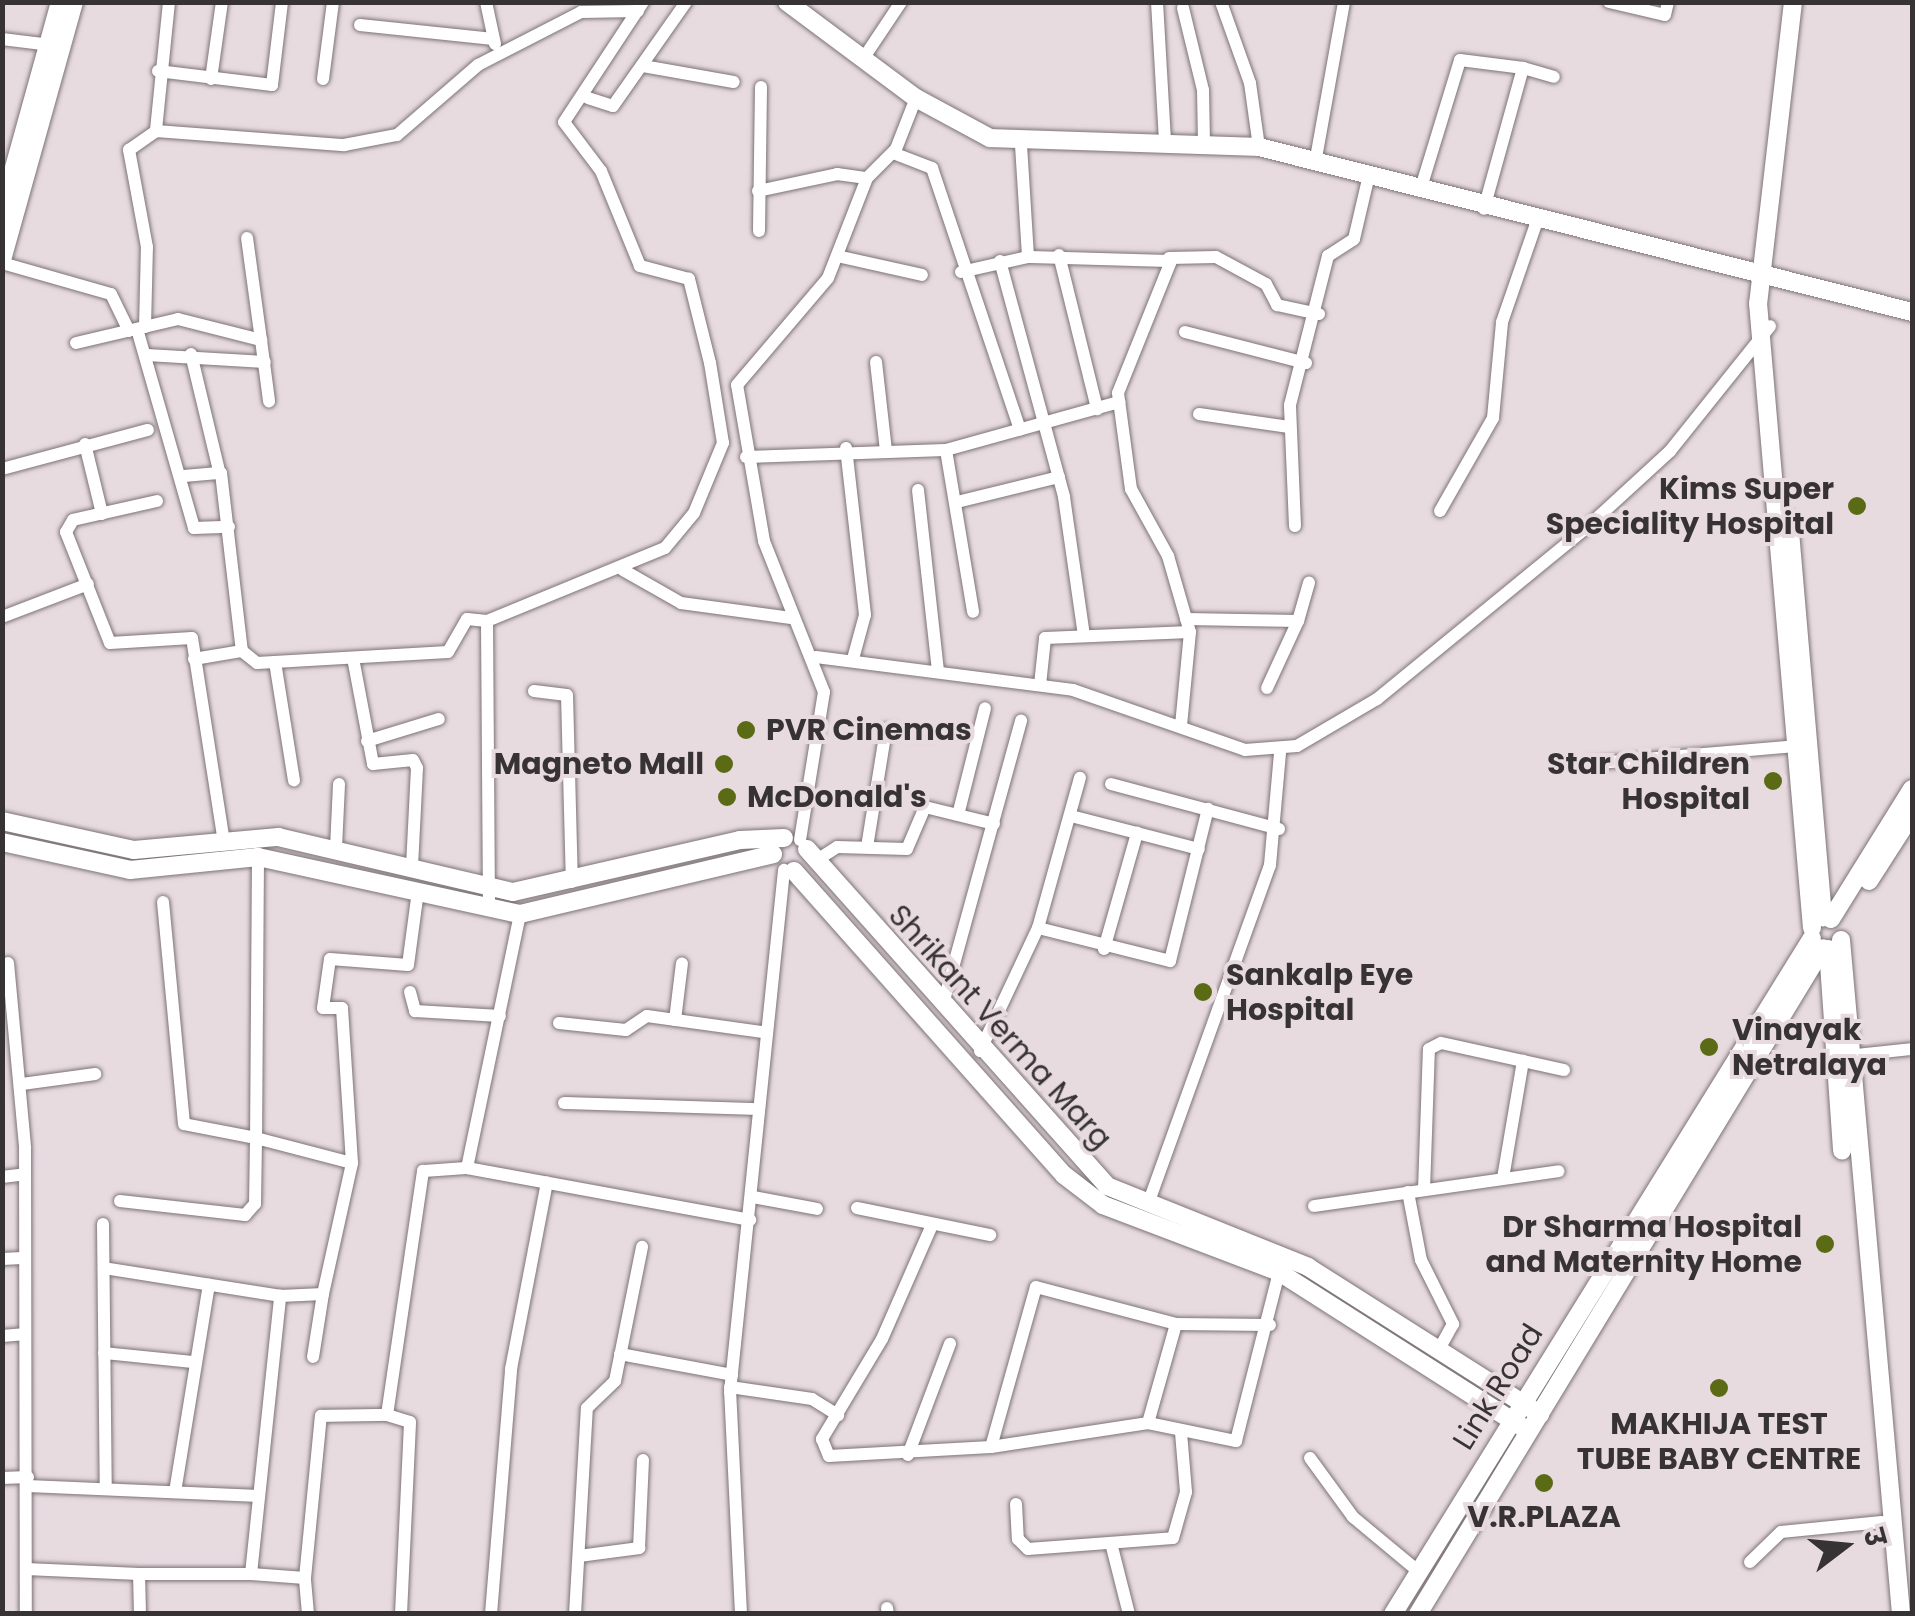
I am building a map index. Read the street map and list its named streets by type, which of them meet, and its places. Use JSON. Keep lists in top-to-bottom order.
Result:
{
  "streets": {
    "street": ["Shrikant Verma Marg", "Link Road"]
  },
  "crossings": [
    ["Shrikant Verma Marg", "Link Road"]
  ],
  "places": [
    "Kims Super Speciality Hospital",
    "PVR Cinemas",
    "Magneto Mall",
    "Star Children Hospital",
    "McDonald's",
    "Sankalp Eye Hospital",
    "Vinayak Netralaya",
    "Dr Sharma Hospital and Maternity Home",
    "MAKHIJA TEST TUBE BABY CENTRE",
    "V.R.PLAZA"
  ],
  "north": "right"
}
